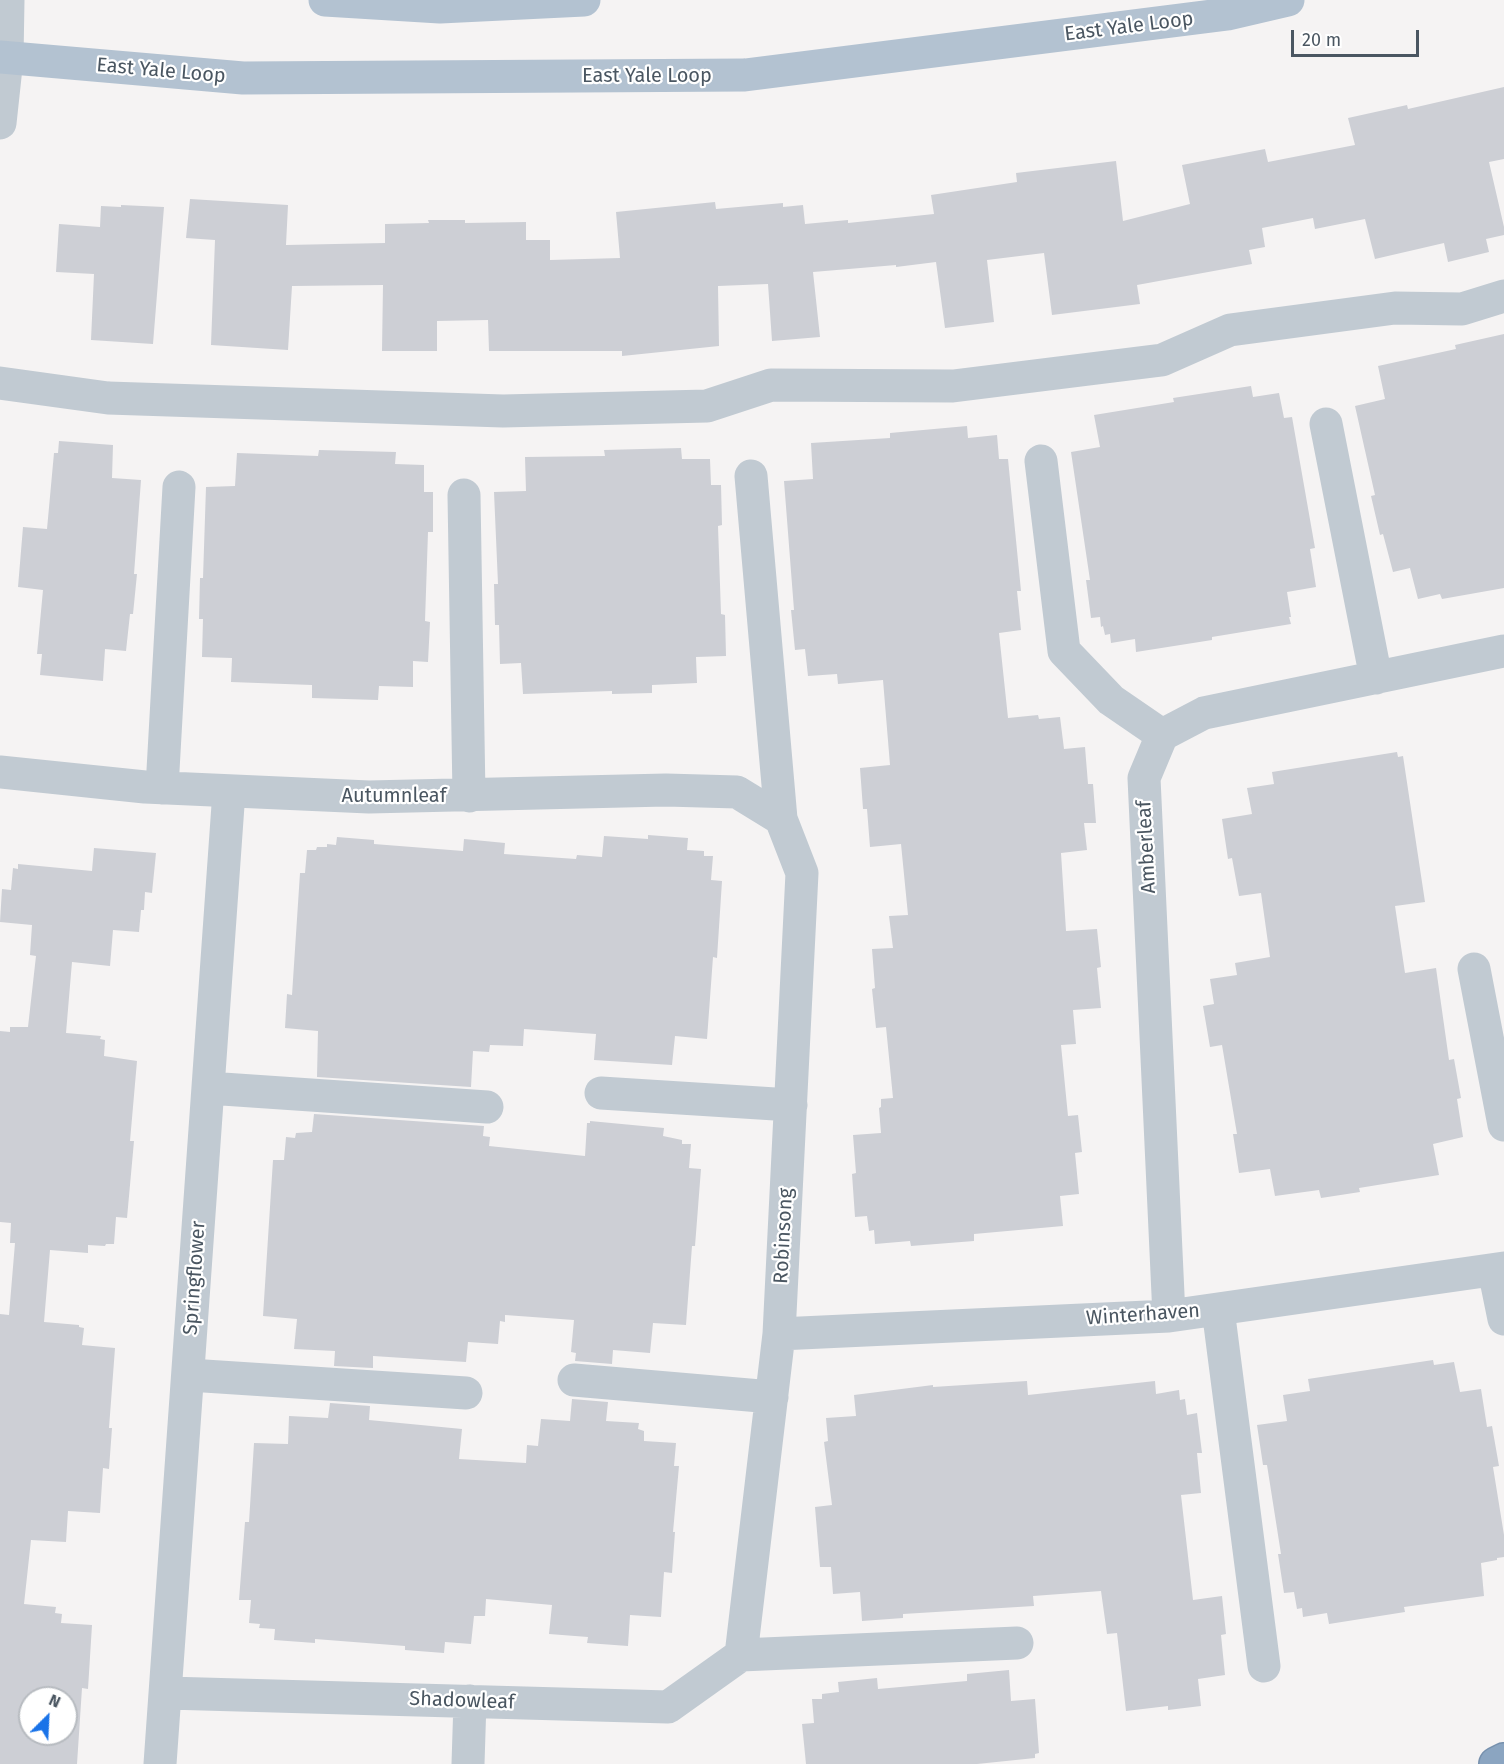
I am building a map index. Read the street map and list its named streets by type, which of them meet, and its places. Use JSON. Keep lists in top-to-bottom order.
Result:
{
  "streets": {
    "main road": ["East Yale Loop"],
    "street": [
      "Autumnleaf",
      "Amberleaf",
      "Robinsong",
      "Springflower",
      "Winterhaven",
      "Shadowleaf"
    ]
  },
  "crossings": [
    ["Autumnleaf", "Robinsong"],
    ["Autumnleaf", "Springflower"],
    ["Amberleaf", "Winterhaven"],
    ["Robinsong", "Winterhaven"],
    ["Robinsong", "Shadowleaf"],
    ["Springflower", "Shadowleaf"]
  ],
  "scale_bar": "20 m",
  "north": "top right"
}
